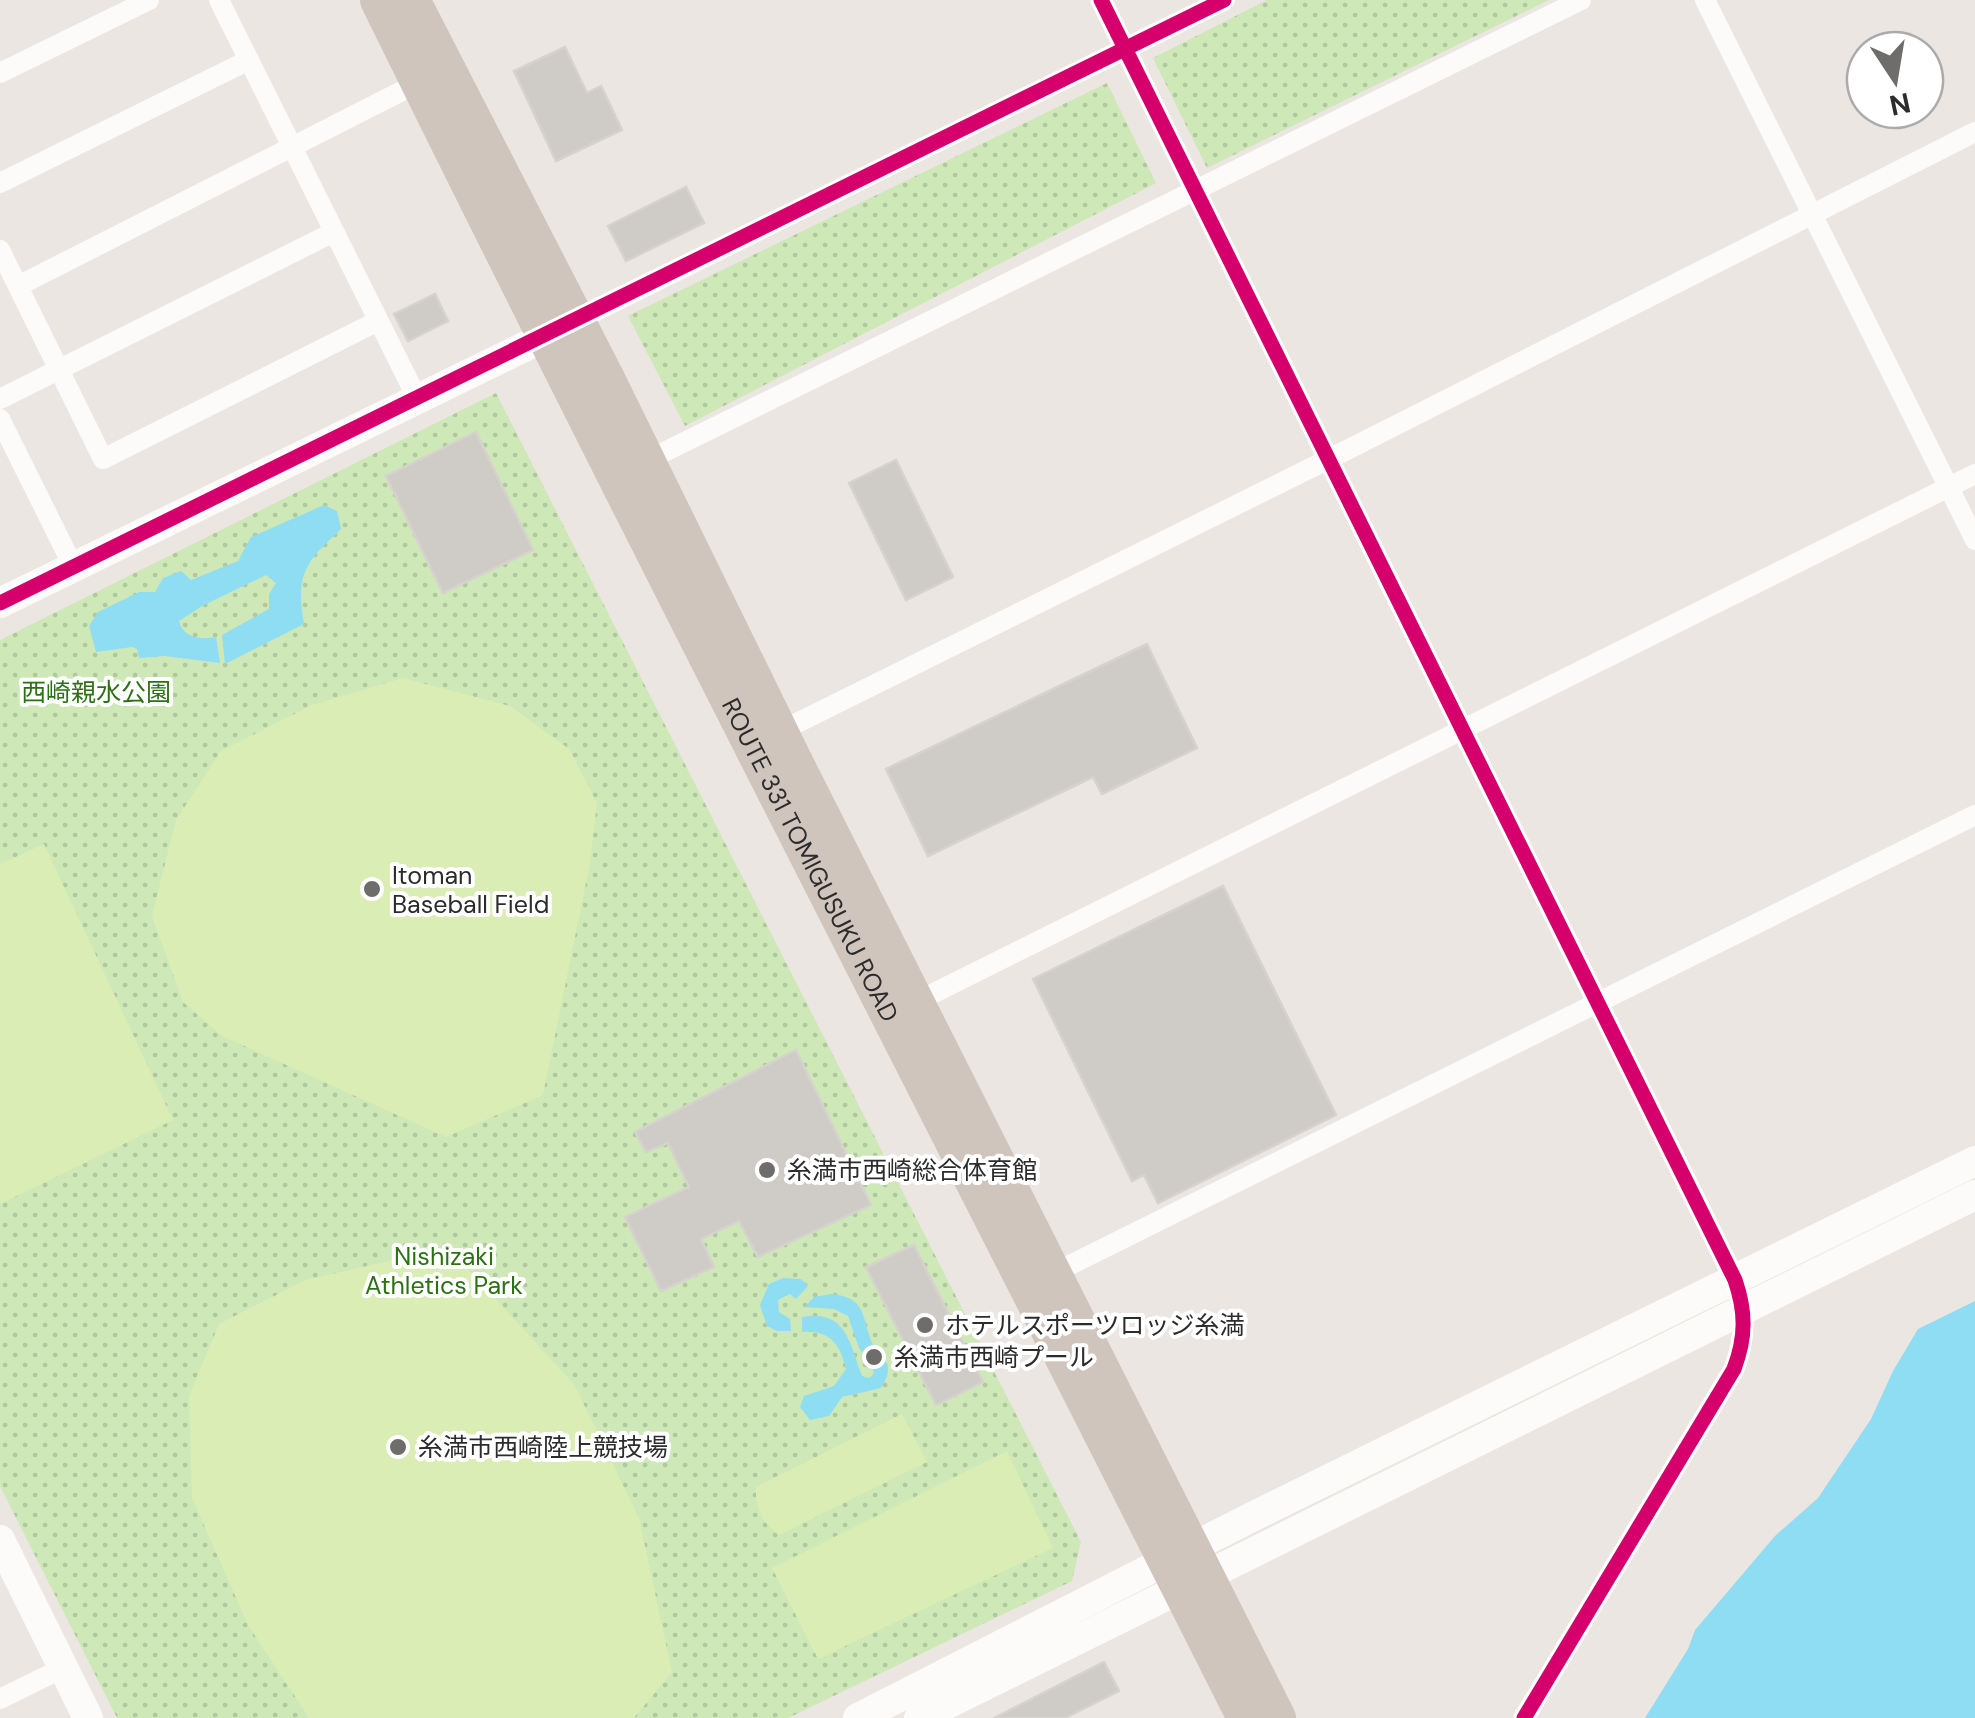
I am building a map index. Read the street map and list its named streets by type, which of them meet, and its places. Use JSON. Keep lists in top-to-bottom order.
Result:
{
  "streets": {
    "highway": ["ROUTE 331 TOMIGUSUKU ROAD"]
  },
  "parks": ["西崎親水公園", "Nishizaki Athletics Park"],
  "places": [
    "Itoman Baseball Field",
    "糸満市西崎総合体育館",
    "ホテルスポーツロッジ糸満",
    "糸満市西崎プール",
    "糸満市西崎陸上競技場"
  ],
  "north": "bottom"
}
